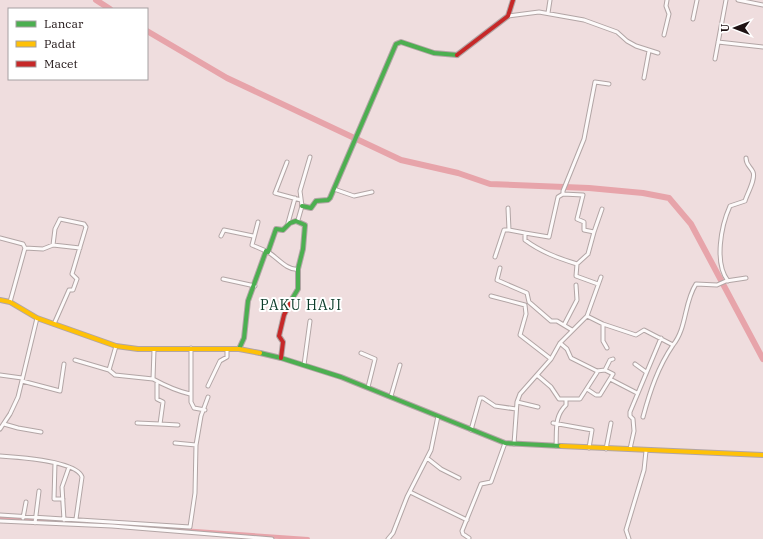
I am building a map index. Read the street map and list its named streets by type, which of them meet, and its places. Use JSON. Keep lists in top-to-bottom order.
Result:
{
  "districts": ["PAKU HAJI"],
  "legend": ["Lancar", "Padat", "Macet"],
  "north": "left"
}
